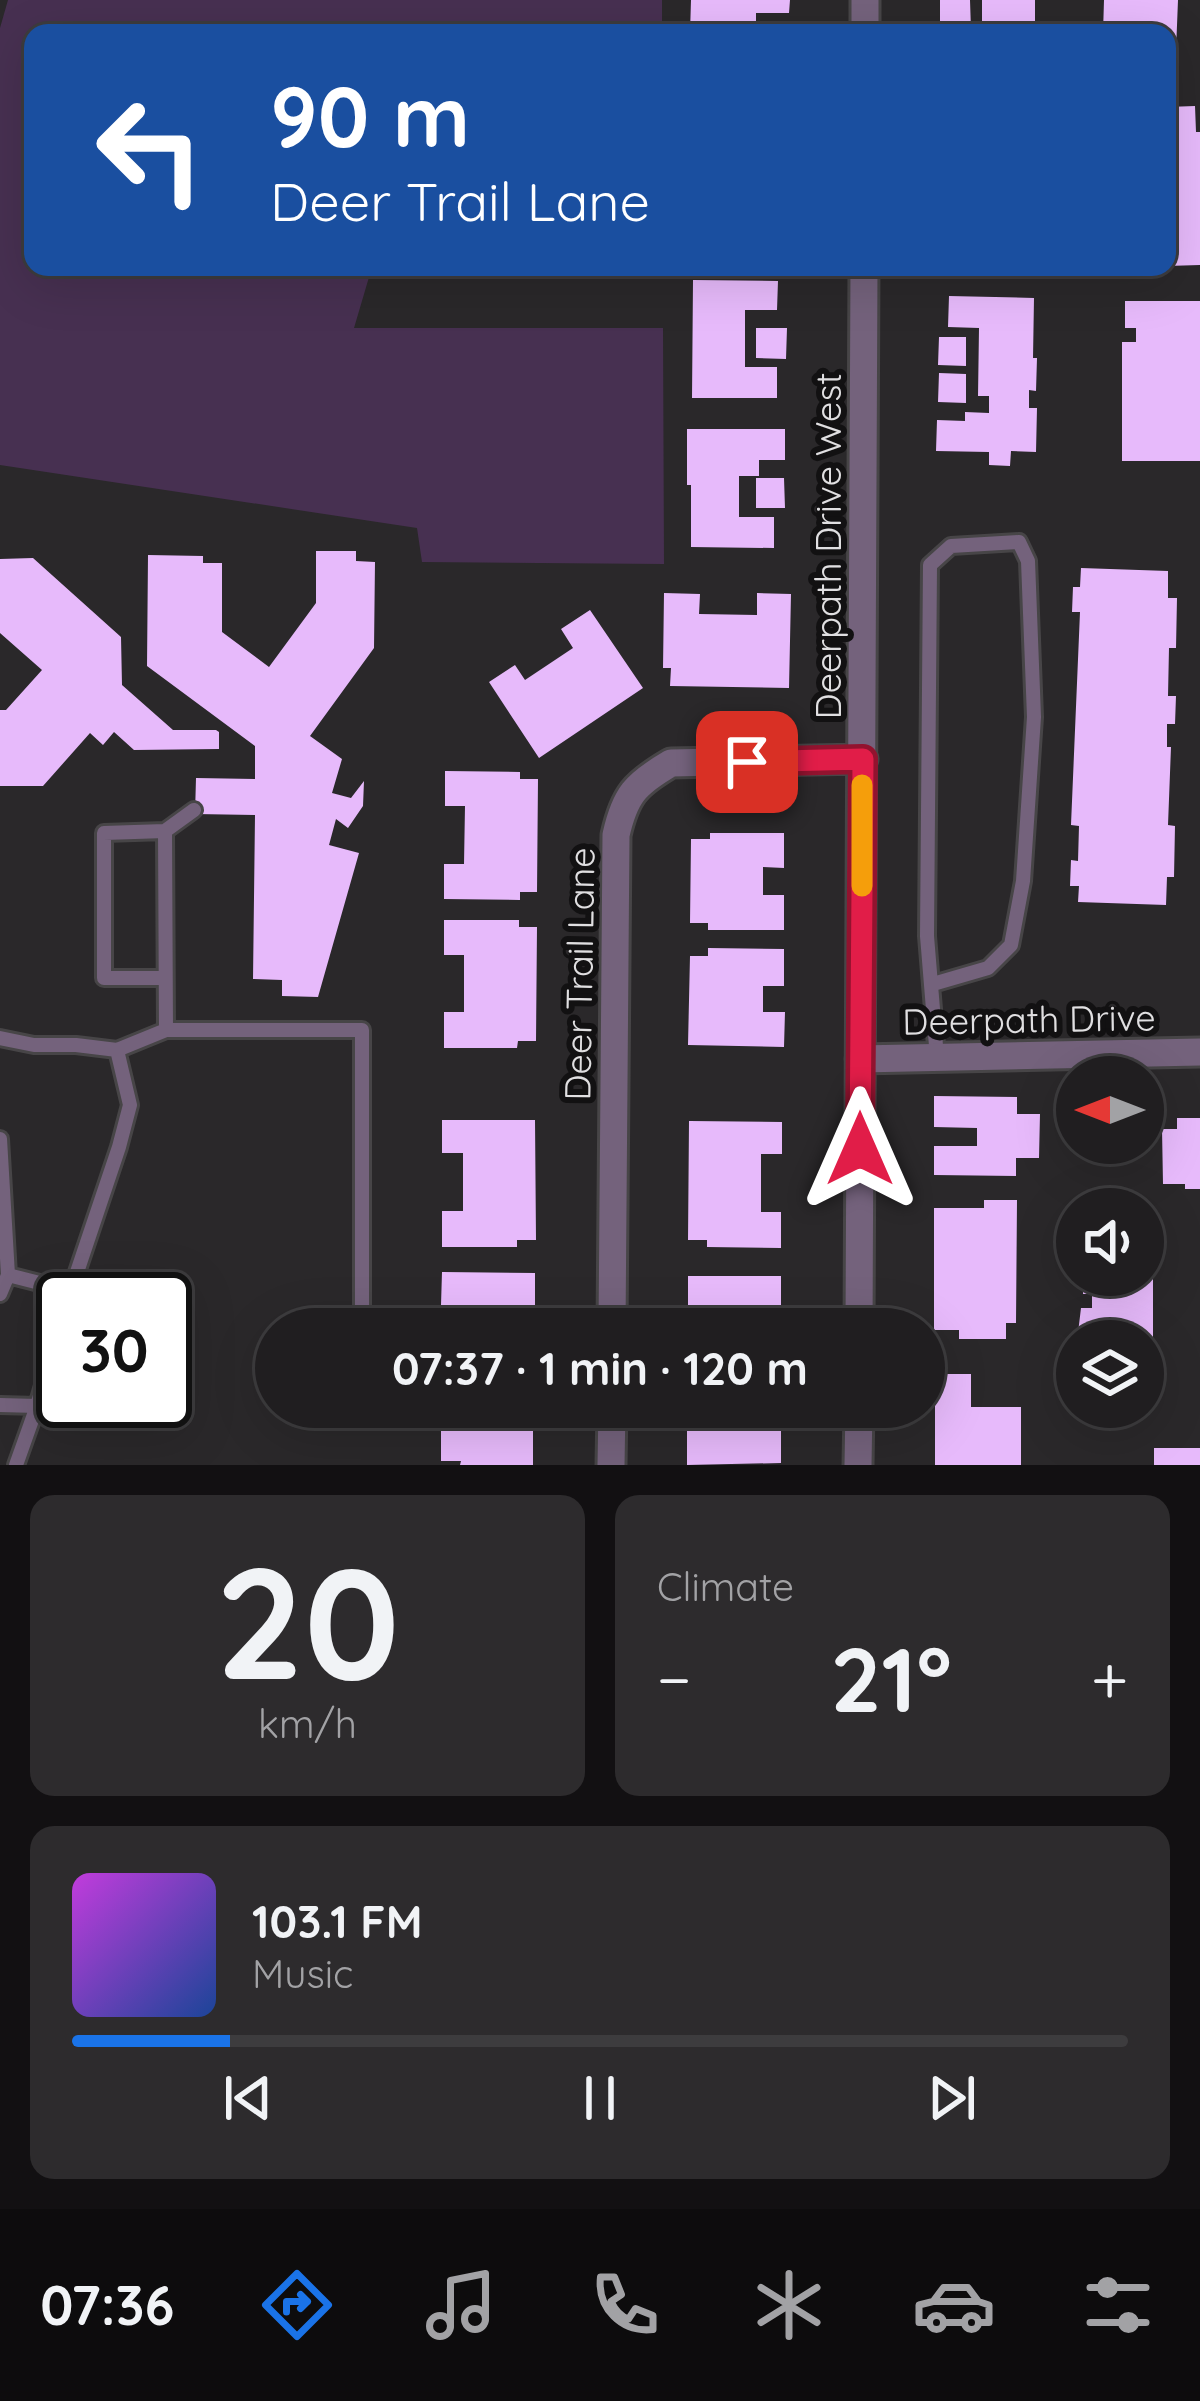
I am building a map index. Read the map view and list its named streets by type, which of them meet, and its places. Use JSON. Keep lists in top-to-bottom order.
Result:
{
  "streets": {
    "street": ["Deerpath Drive West", "Deer Trail Lane", "Deerpath Drive"]
  },
  "crossings": [
    ["Deerpath Drive West", "Deer Trail Lane"],
    ["Deerpath Drive West", "Deerpath Drive"]
  ],
  "north": "left",
  "page": {
    "turn": ["90 m", "Deer Trail Lane"],
    "limit": "30",
    "trip": "07:37 · 1 min · 120 m",
    "tile": [
      ["20", "km/h"],
      "Climate"
    ],
    "heat": ["−", "21°", "+"],
    "song": ["103.1 FM", "Music"],
    "tabs": "07:36"
  }
}
